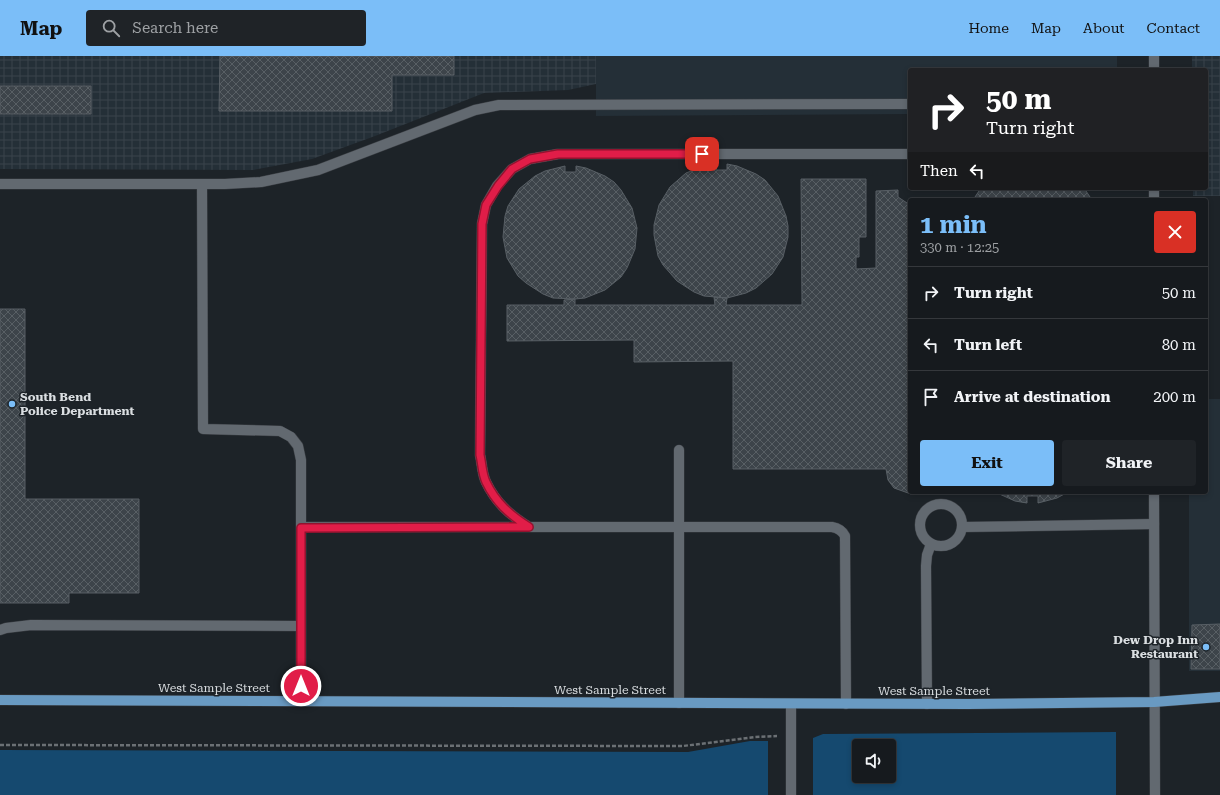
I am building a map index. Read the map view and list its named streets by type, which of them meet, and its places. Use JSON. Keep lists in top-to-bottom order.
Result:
{
  "streets": {
    "main road": ["West Sample Street"]
  },
  "places": ["South Bend Police Department", "Dew Drop Inn Restaurant"],
  "page": {
    "header": "Map",
    "search": "Search here",
    "nav": [
      "Home",
      "Map",
      "About",
      "Contact"
    ],
    "turn": ["50 m", "Turn right"],
    "then": "Then",
    "heading": ["1 min", "330 m · 12:25"],
    "list": [
      {
        "name": "Turn right",
        "value": "50 m"
      },
      {
        "name": "Turn left",
        "value": "80 m"
      },
      {
        "name": "Arrive at destination",
        "value": "200 m"
      }
    ],
    "buttons": ["Exit", "Share"]
  }
}
